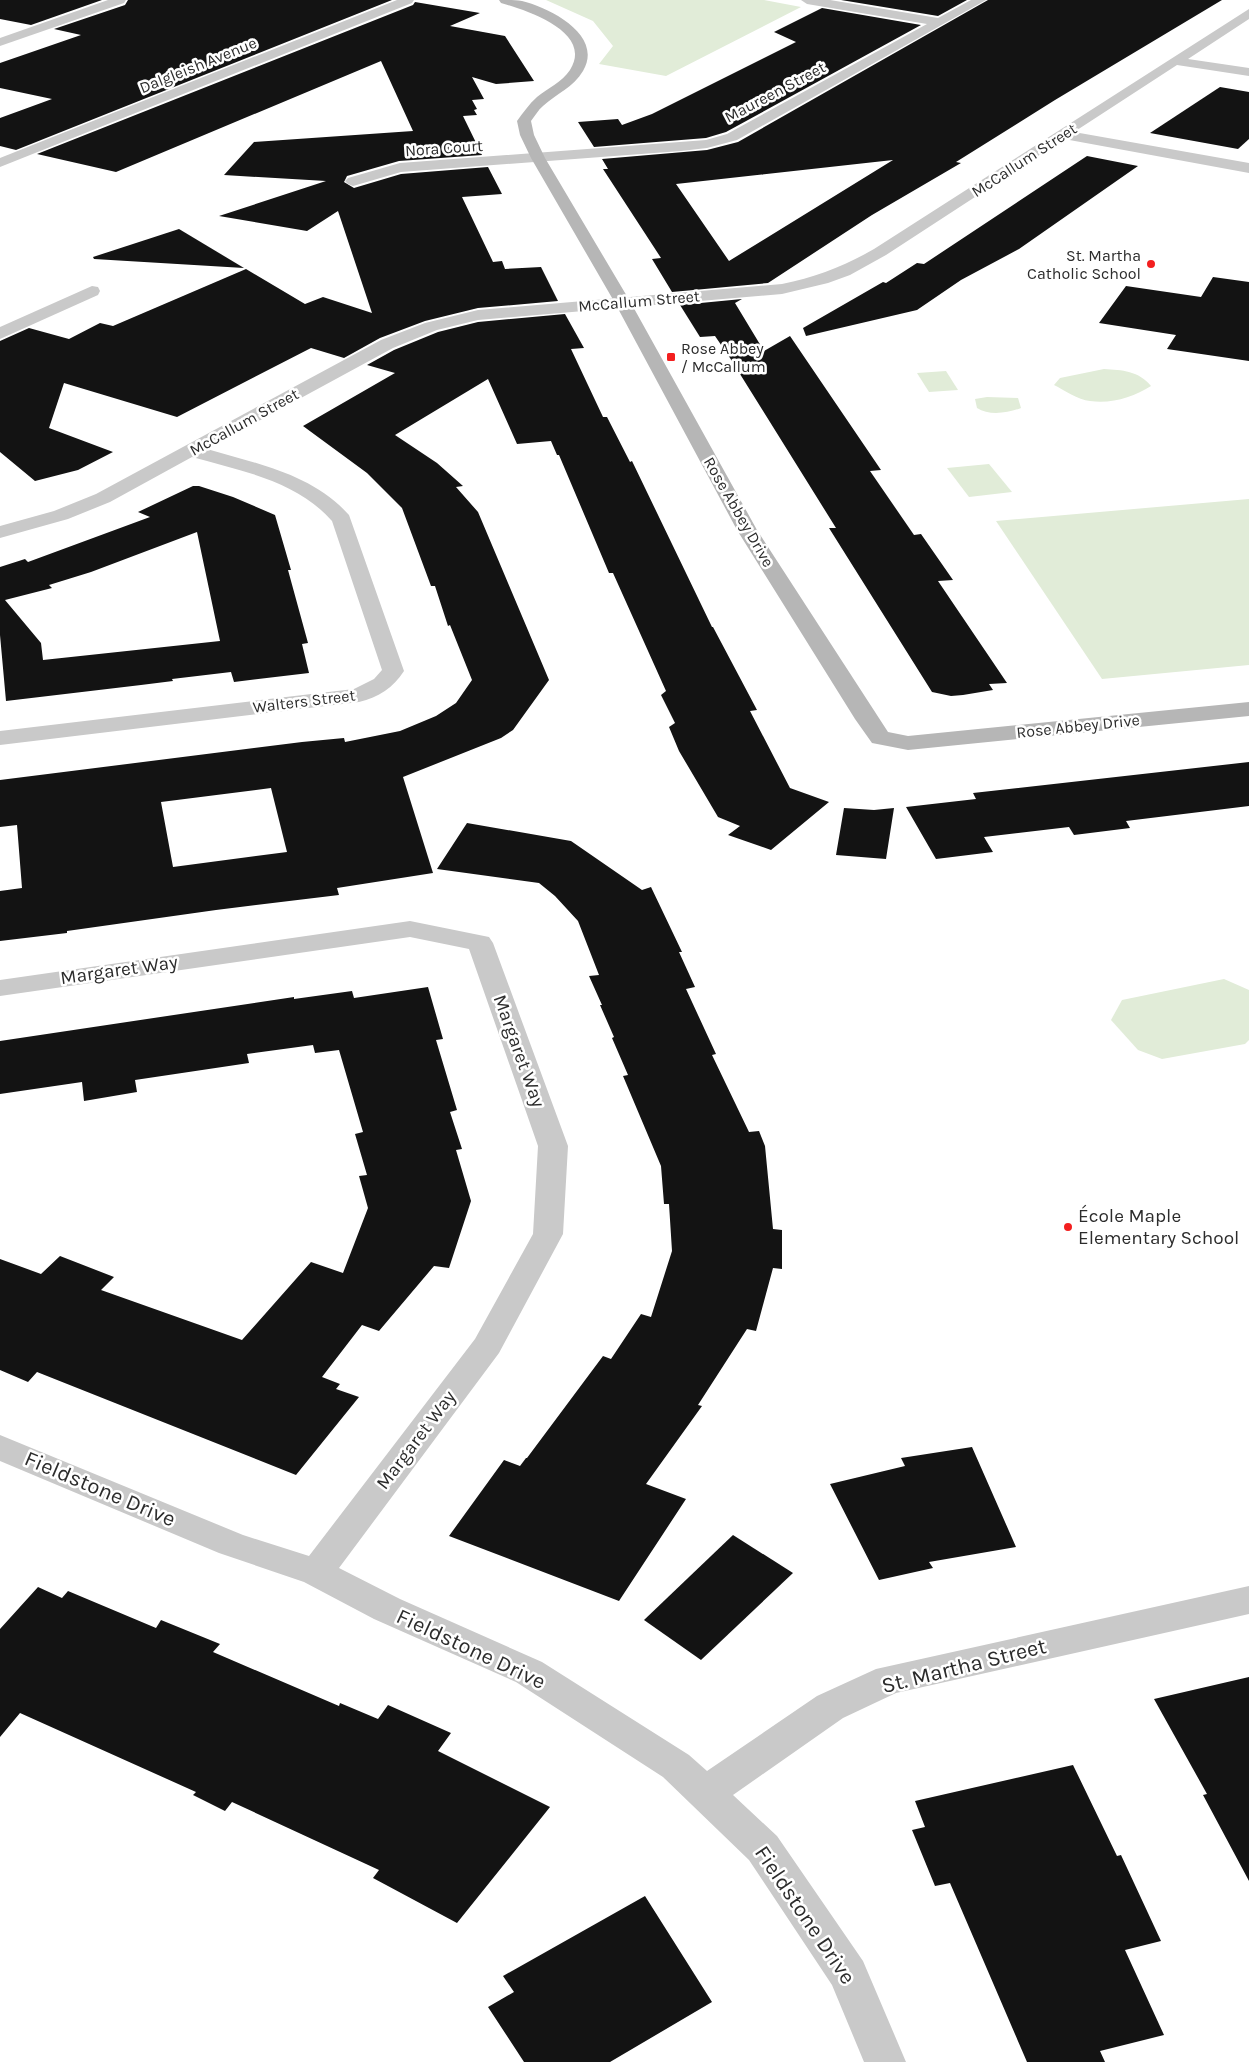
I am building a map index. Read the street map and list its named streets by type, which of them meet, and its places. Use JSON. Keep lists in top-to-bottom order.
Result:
{
  "streets": {
    "street": [
      "Dalgleish Avenue",
      "Maureen Street",
      "Nora Court",
      "McCallum Street",
      "Rose Abbey Drive",
      "Walters Street",
      "Margaret Way",
      "Fieldstone Drive",
      "St. Martha Street"
    ]
  },
  "crossings": [
    ["Maureen Street", "Nora Court"],
    ["Maureen Street", "Rose Abbey Drive"],
    ["Nora Court", "Rose Abbey Drive"],
    ["McCallum Street", "Rose Abbey Drive"],
    ["McCallum Street", "Walters Street"],
    ["Margaret Way", "Fieldstone Drive"],
    ["Fieldstone Drive", "St. Martha Street"]
  ],
  "places": {
    "other": ["St. Martha Catholic School", "École Maple Elementary School"],
    "transit": ["Rose Abbey / McCallum"]
  }
}
